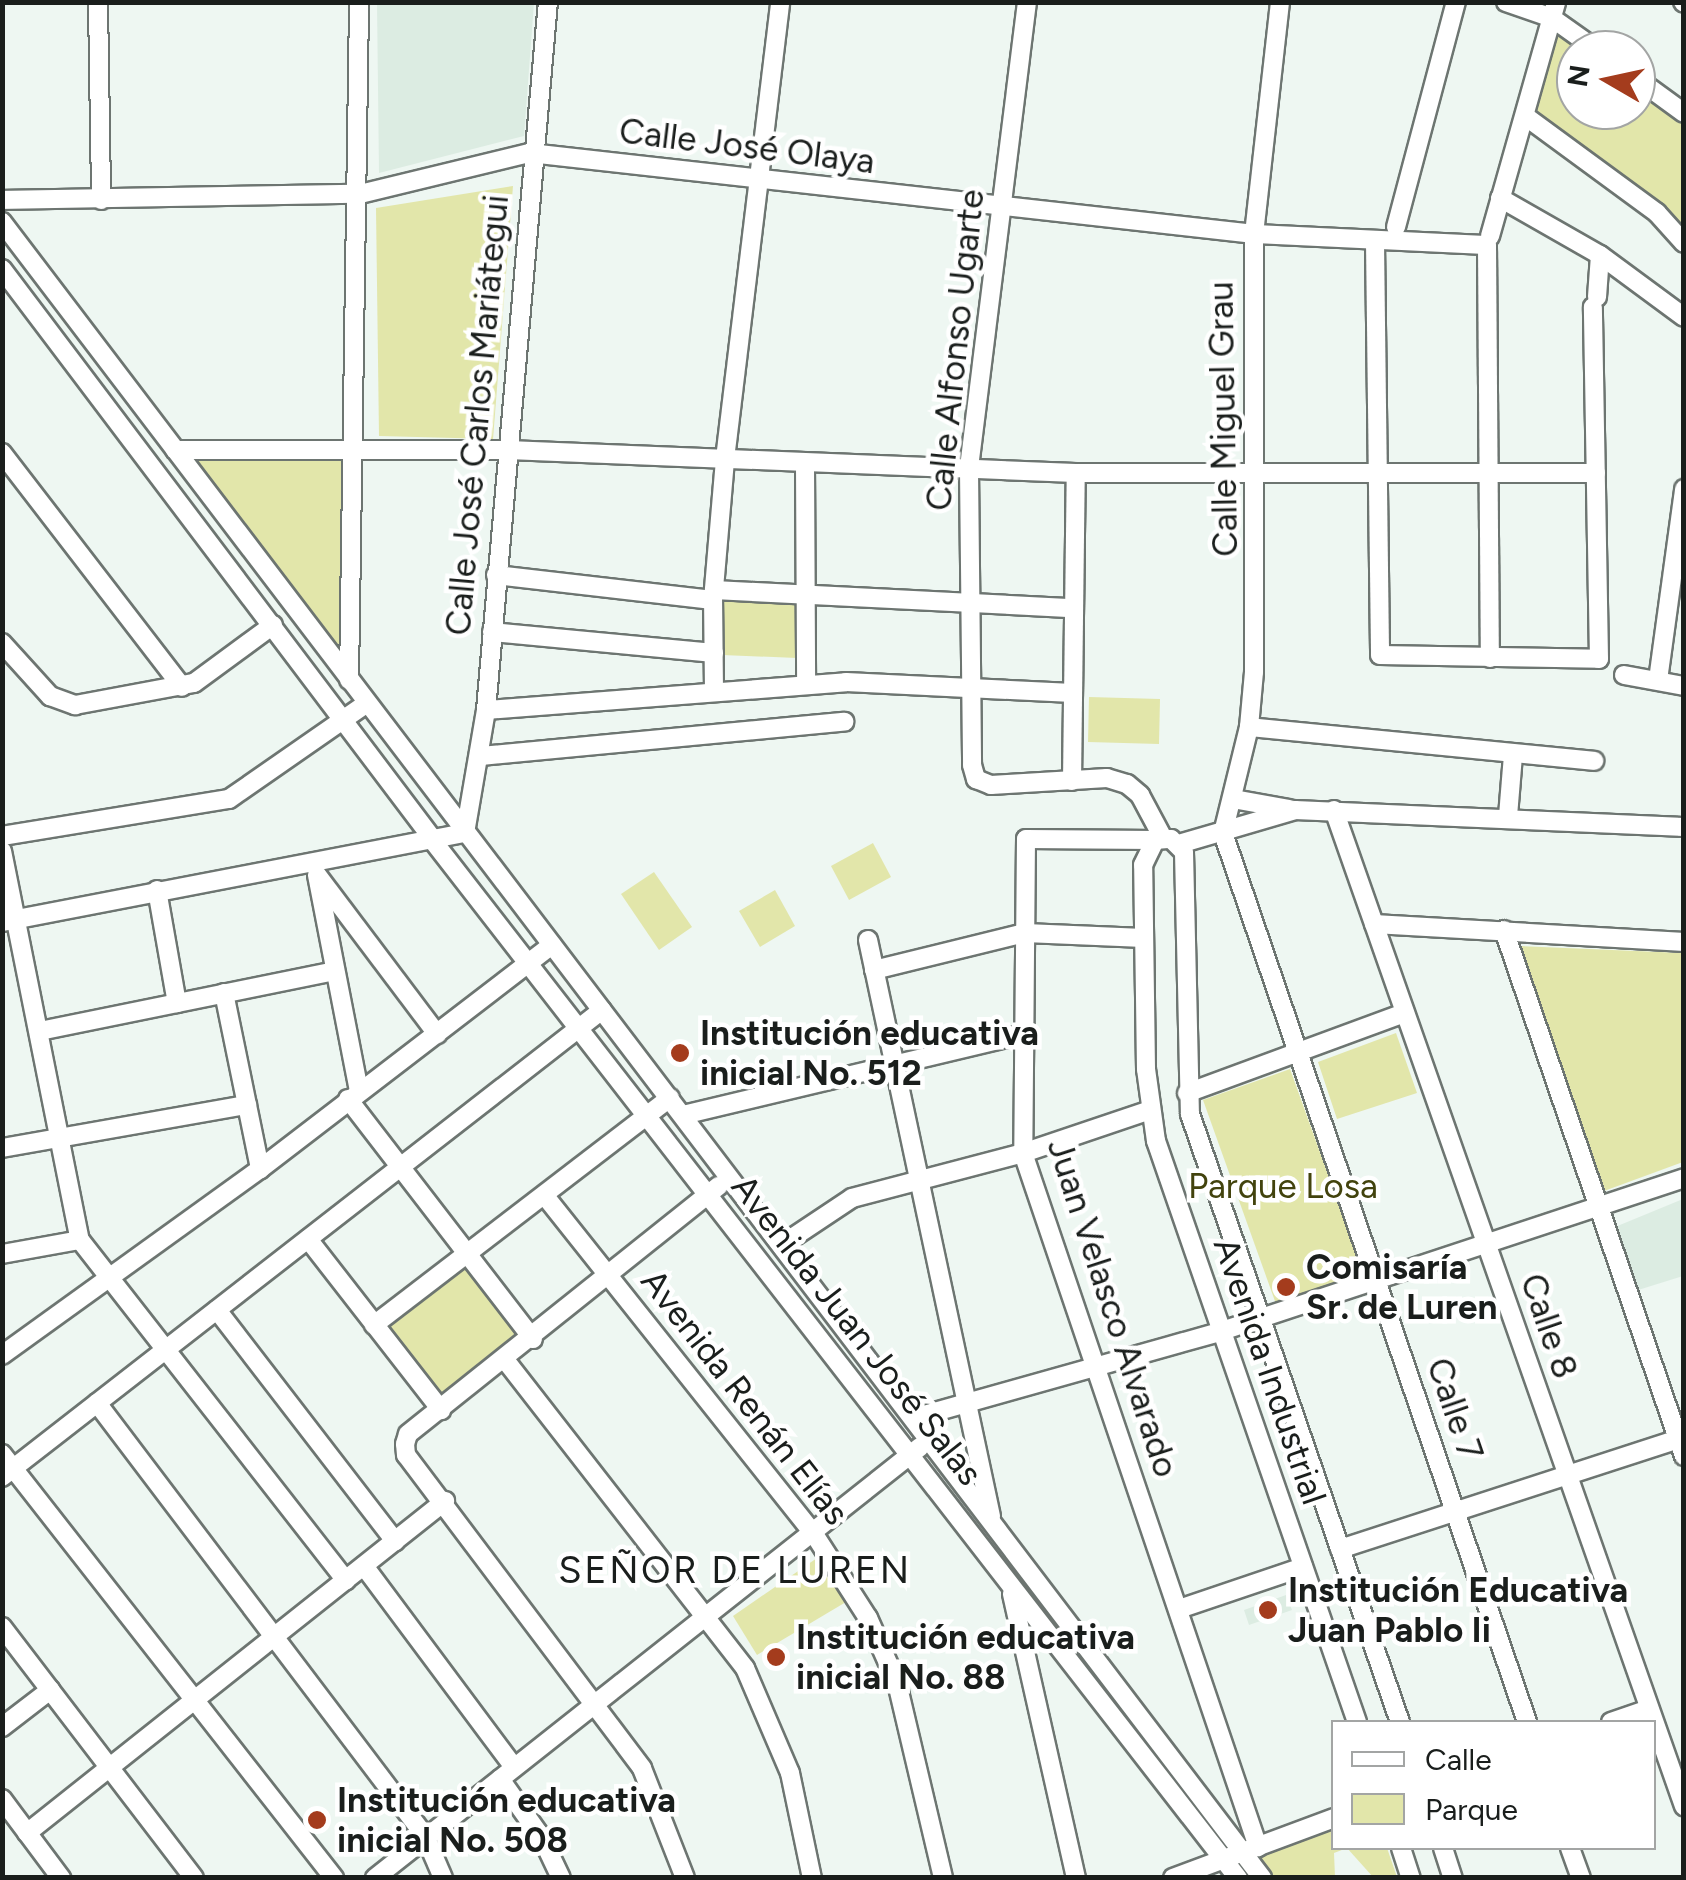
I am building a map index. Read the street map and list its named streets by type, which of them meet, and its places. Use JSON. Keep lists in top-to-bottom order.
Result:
{
  "streets": {
    "street": [
      "Calle José Olaya",
      "Calle Alfonso Ugarte",
      "Calle José Carlos Mariátegui",
      "Calle Miguel Grau",
      "Juan Velasco Alvarado",
      "Calle 8",
      "Avenida Juan José Salas",
      "Avenida Industrial",
      "Avenida Renán Elías",
      "Calle 7"
    ]
  },
  "crossings": [
    ["Calle José Olaya", "Calle Alfonso Ugarte"],
    ["Calle José Olaya", "Calle José Carlos Mariátegui"],
    ["Calle José Olaya", "Calle Miguel Grau"],
    ["Calle José Carlos Mariátegui", "Avenida Juan José Salas"],
    ["Calle Miguel Grau", "Calle 7"],
    ["Juan Velasco Alvarado", "Avenida Juan José Salas"],
    ["Juan Velasco Alvarado", "Avenida Industrial"]
  ],
  "districts": ["SEÑOR DE LUREN"],
  "parks": ["Parque Losa"],
  "places": [
    "Institución educativa inicial No. 512",
    "Comisaría Sr. de Luren",
    "Institución Educativa Juan Pablo Ii",
    "Institución educativa inicial No. 88",
    "Institución educativa inicial No. 508"
  ],
  "legend": ["Calle", "Parque"],
  "north": "left"
}
